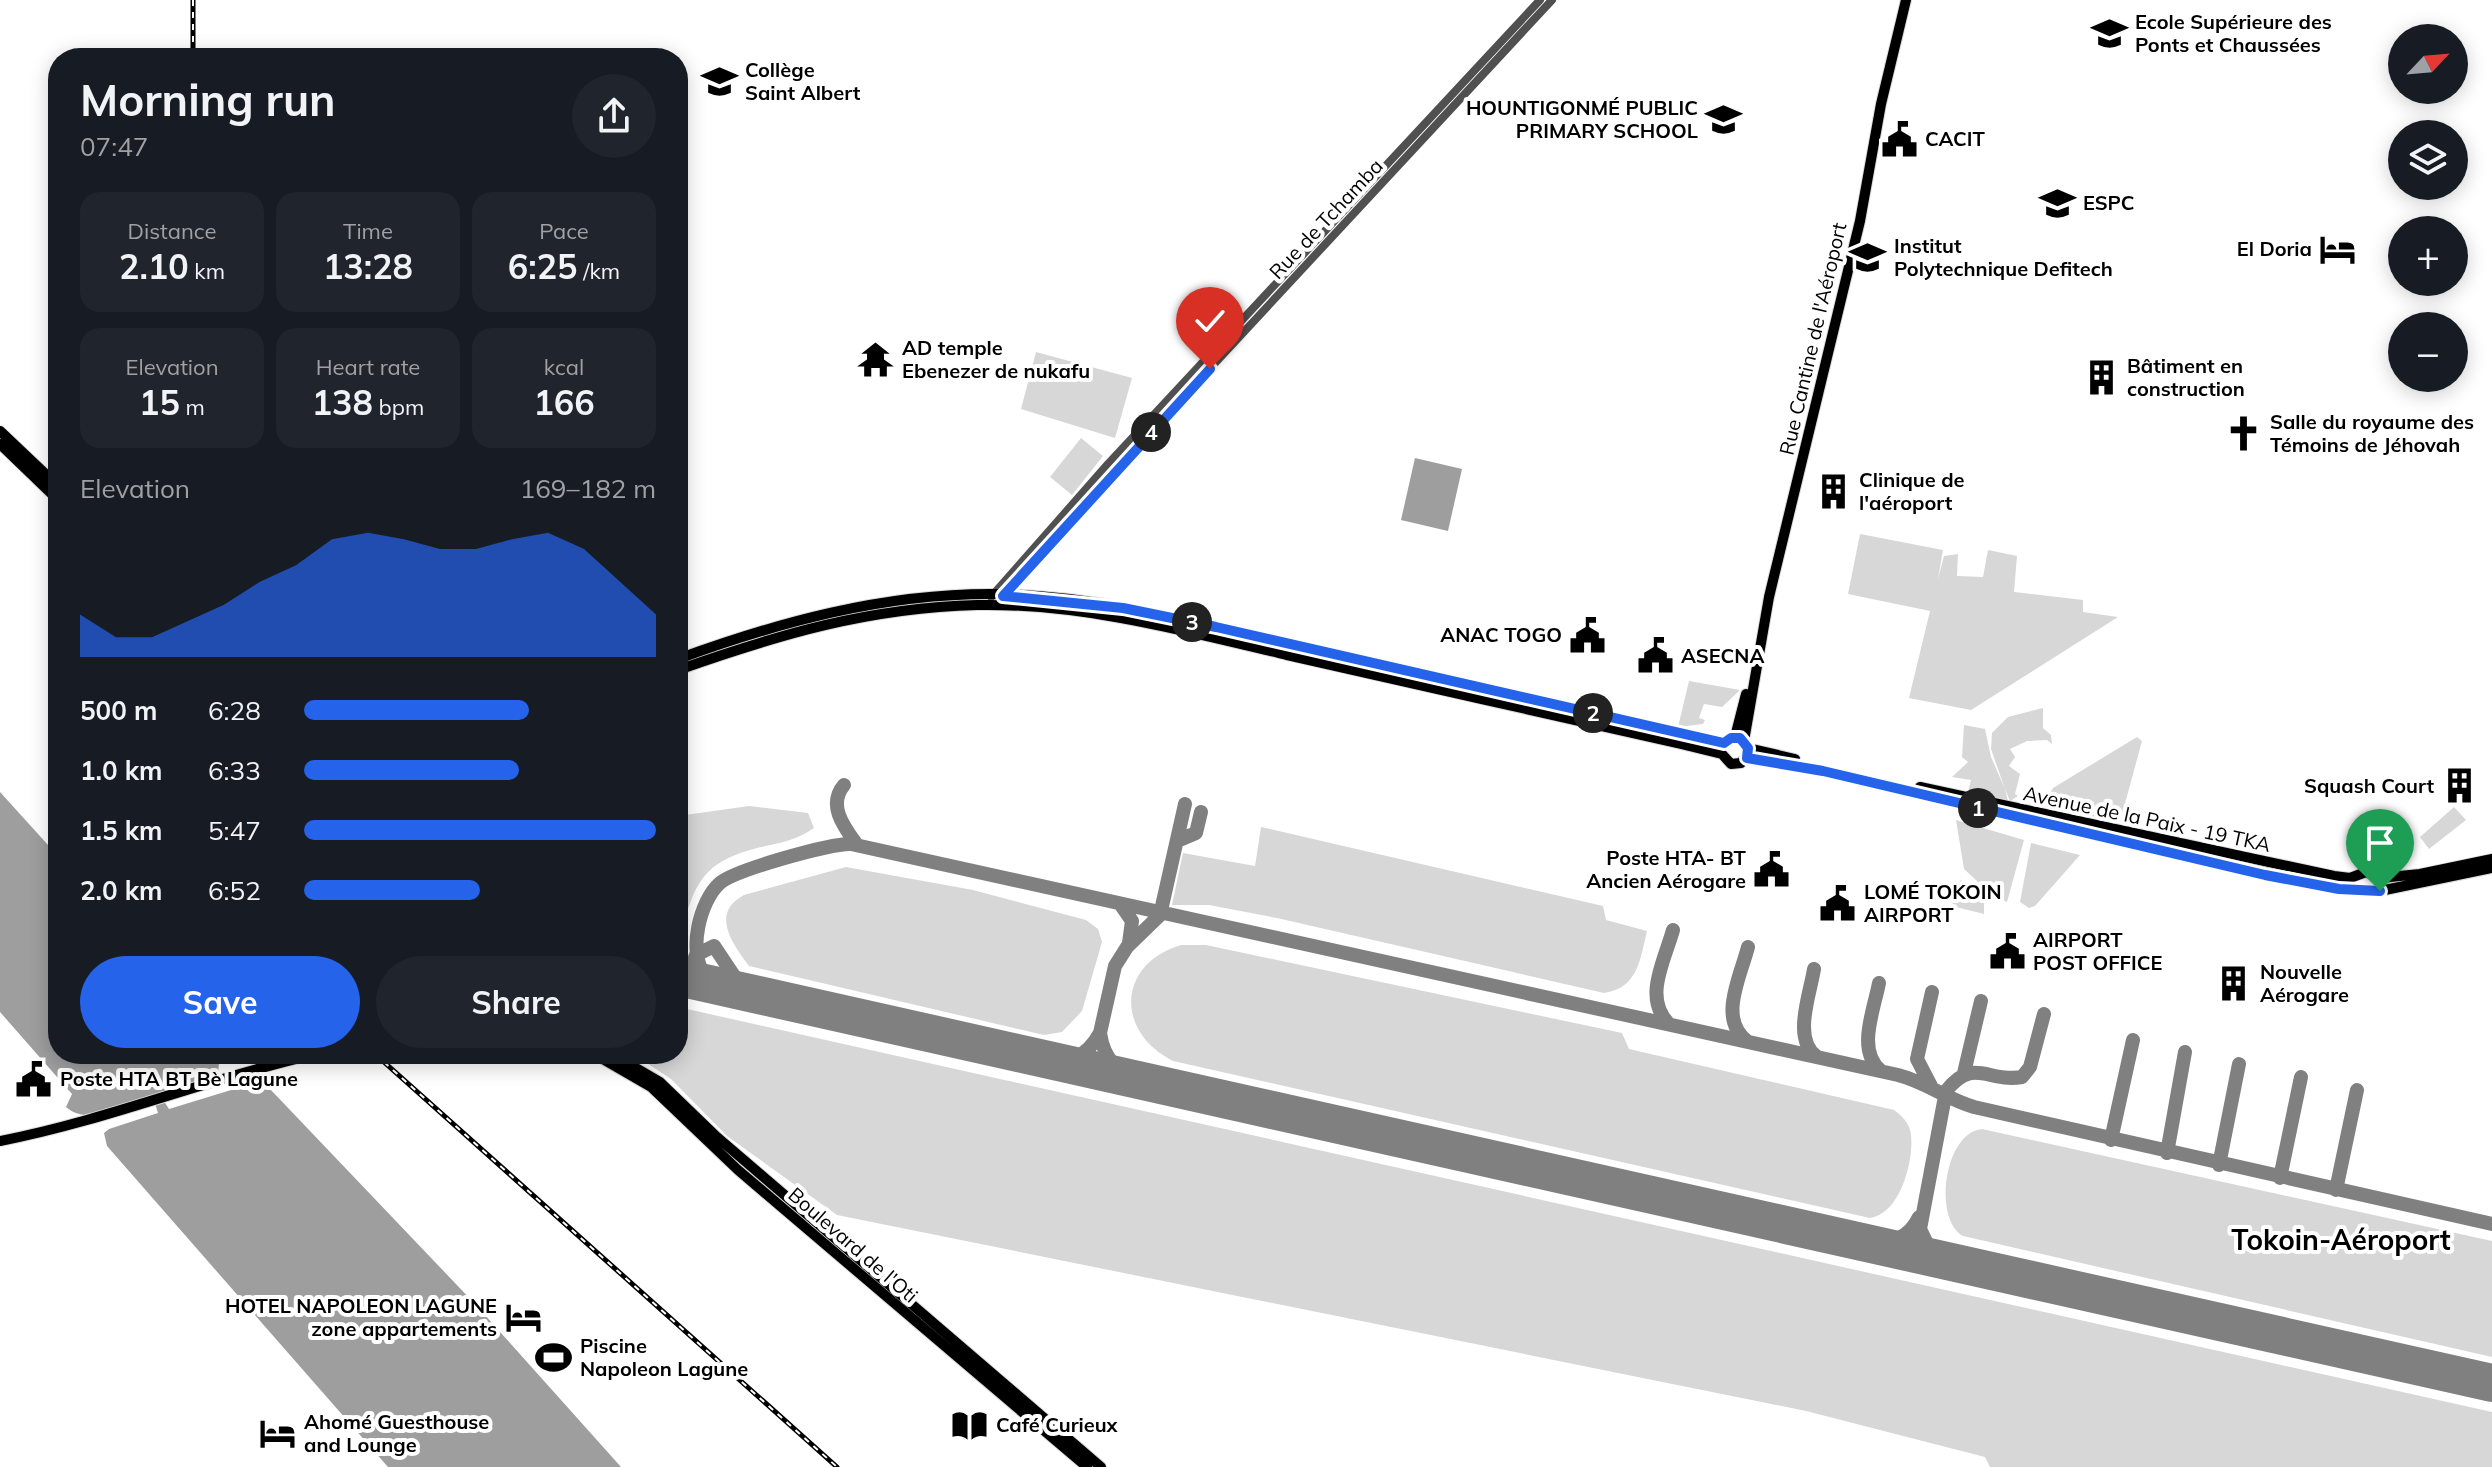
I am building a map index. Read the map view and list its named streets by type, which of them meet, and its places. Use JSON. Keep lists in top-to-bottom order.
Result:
{
  "streets": {
    "main road": ["Rue Cantine de l'Aéroport", "Avenue de la Paix - 19 TKA", "Boulevard de l'Oti"],
    "street": ["Rue de Tchamba"]
  },
  "crossings": [
    ["Rue Cantine de l'Aéroport", "Avenue de la Paix - 19 TKA"]
  ],
  "districts": ["Tokoin-Aéroport"],
  "places": {
    "school or university": [
      "Ecole Supérieure des Ponts et Chaussées",
      "Collège Saint Albert",
      "HOUNTIGONMÉ PUBLIC PRIMARY SCHOOL",
      "ESPC",
      "Institut Polytechnique Defitech"
    ],
    "public building": [
      "CACIT",
      "ANAC TOGO",
      "ASECNA",
      "Poste HTA- BT Ancien Aérogare",
      "LOMÉ TOKOIN AIRPORT",
      "AIRPORT POST OFFICE",
      "Poste HTA BT Bè Lagune"
    ],
    "hotel": ["El Doria", "HOTEL NAPOLEON LAGUNE zone appartements", "Ahomé Guesthouse and Lounge"],
    "temple": ["AD temple Ebenezer de nukafu"],
    "building": [
      "Bâtiment en construction",
      "Clinique de l'aéroport",
      "Squash Court",
      "Nouvelle Aérogare"
    ],
    "church": ["Salle du royaume des Témoins de Jéhovah"],
    "sports": ["Piscine Napoleon Lagune"],
    "library": ["Café Curieux"]
  },
  "north": "top right",
  "page": {
    "map_buttons": ["+", "−"],
    "heading": ["Morning run", "07:47"],
    "stats": [
      ["Distance", "2.10 km"],
      ["Time", "13:28"],
      ["Pace", "6:25 /km"],
      ["Elevation", "15 m"],
      ["Heart rate", "138 bpm"],
      ["kcal", "166"]
    ],
    "pins": [
      "4",
      "3",
      "2",
      "1"
    ],
    "chart": ["Elevation", "169–182 m"],
    "list": [
      {
        "name": "500 m",
        "note": "6:28"
      },
      {
        "name": "1.0 km",
        "note": "6:33"
      },
      {
        "name": "1.5 km",
        "note": "5:47"
      },
      {
        "name": "2.0 km",
        "note": "6:52"
      }
    ],
    "buttons": ["Save", "Share"]
  }
}
